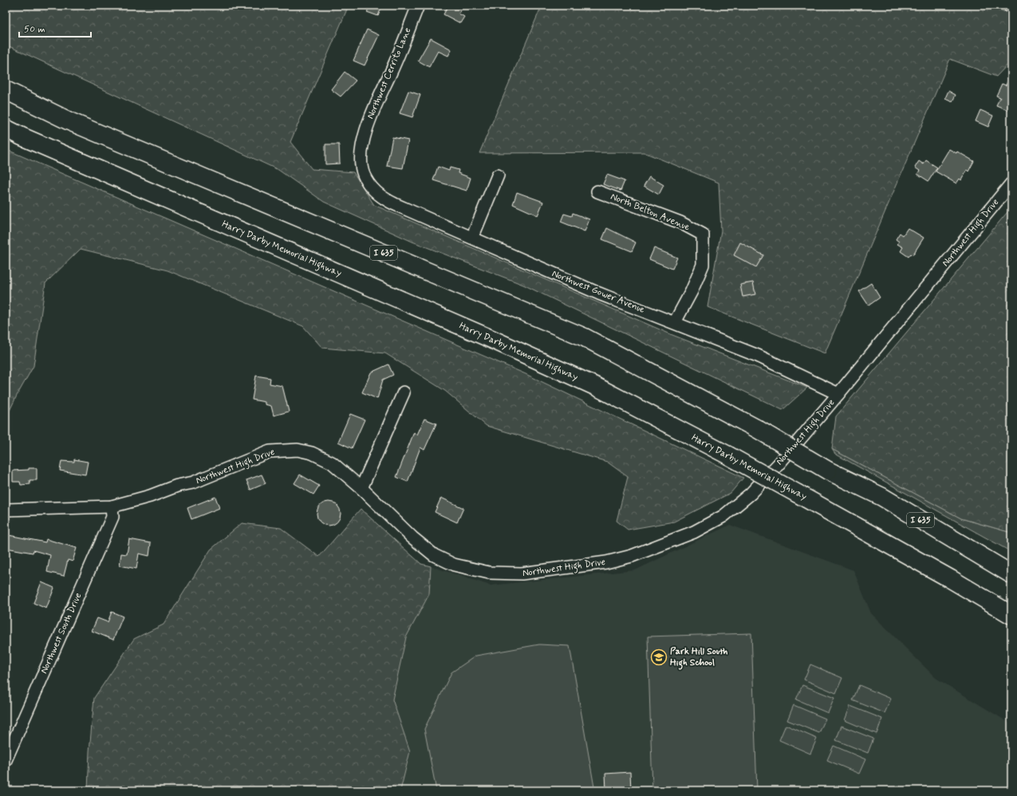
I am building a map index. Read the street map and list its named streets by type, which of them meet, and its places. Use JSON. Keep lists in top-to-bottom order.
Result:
{
  "streets": {
    "highway": ["Harry Darby Memorial Highway", "I 635"],
    "street": [
      "Northwest Cerrito Lane",
      "North Belton Avenue",
      "Northwest High Drive",
      "Northwest Gower Avenue",
      "Northwest South Drive"
    ]
  },
  "crossings": [
    ["Northwest Cerrito Lane", "Northwest Gower Avenue"],
    ["North Belton Avenue", "Northwest Gower Avenue"],
    ["Northwest High Drive", "Northwest Gower Avenue"],
    ["Northwest High Drive", "Northwest South Drive"]
  ],
  "places": {
    "school or university": ["Park Hill South High School"]
  },
  "scale_bar": "50 m"
}
